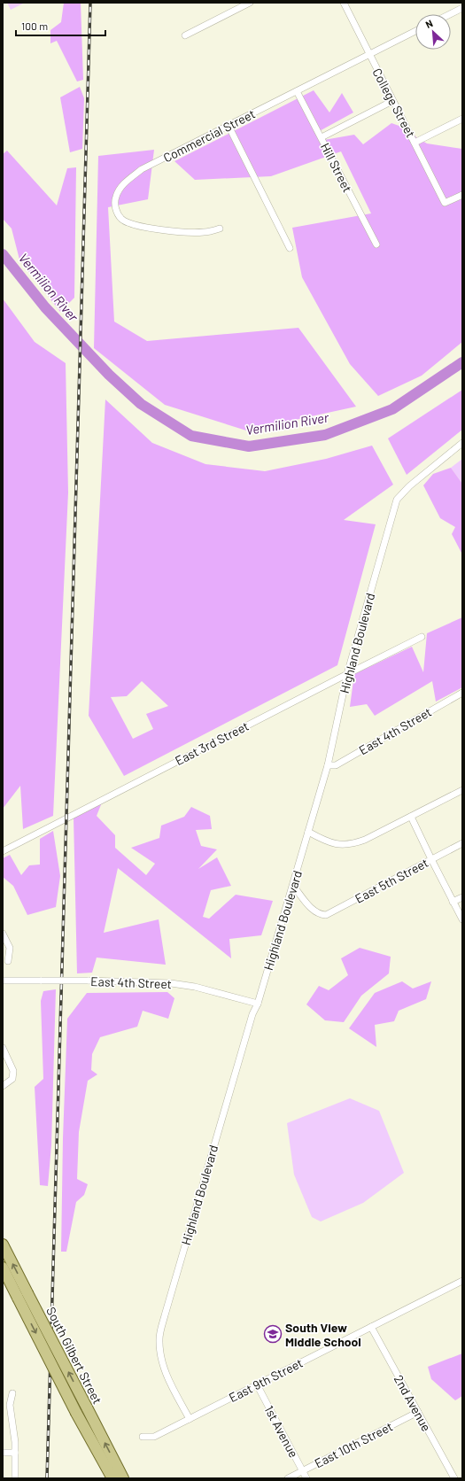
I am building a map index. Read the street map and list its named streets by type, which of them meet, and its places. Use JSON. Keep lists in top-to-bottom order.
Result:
{
  "streets": {
    "main road": ["South Gilbert Street"],
    "street": [
      "College Street",
      "Commercial Street",
      "Hill Street",
      "Highland Boulevard",
      "East 4th Street",
      "East 3rd Street",
      "East 5th Street",
      "East 9th Street",
      "2nd Avenue",
      "1st Avenue",
      "East 10th Street"
    ]
  },
  "crossings": [
    ["College Street", "Commercial Street"],
    ["Commercial Street", "Hill Street"],
    ["Highland Boulevard", "East 4th Street"],
    ["Highland Boulevard", "East 3rd Street"],
    ["Highland Boulevard", "East 5th Street"],
    ["Highland Boulevard", "East 9th Street"],
    ["East 9th Street", "2nd Avenue"],
    ["East 9th Street", "1st Avenue"],
    ["2nd Avenue", "East 10th Street"],
    ["1st Avenue", "East 10th Street"]
  ],
  "water": ["Vermilion River"],
  "places": {
    "school or university": ["South View Middle School"]
  },
  "scale_bar": "100 m",
  "north": "top left"
}
